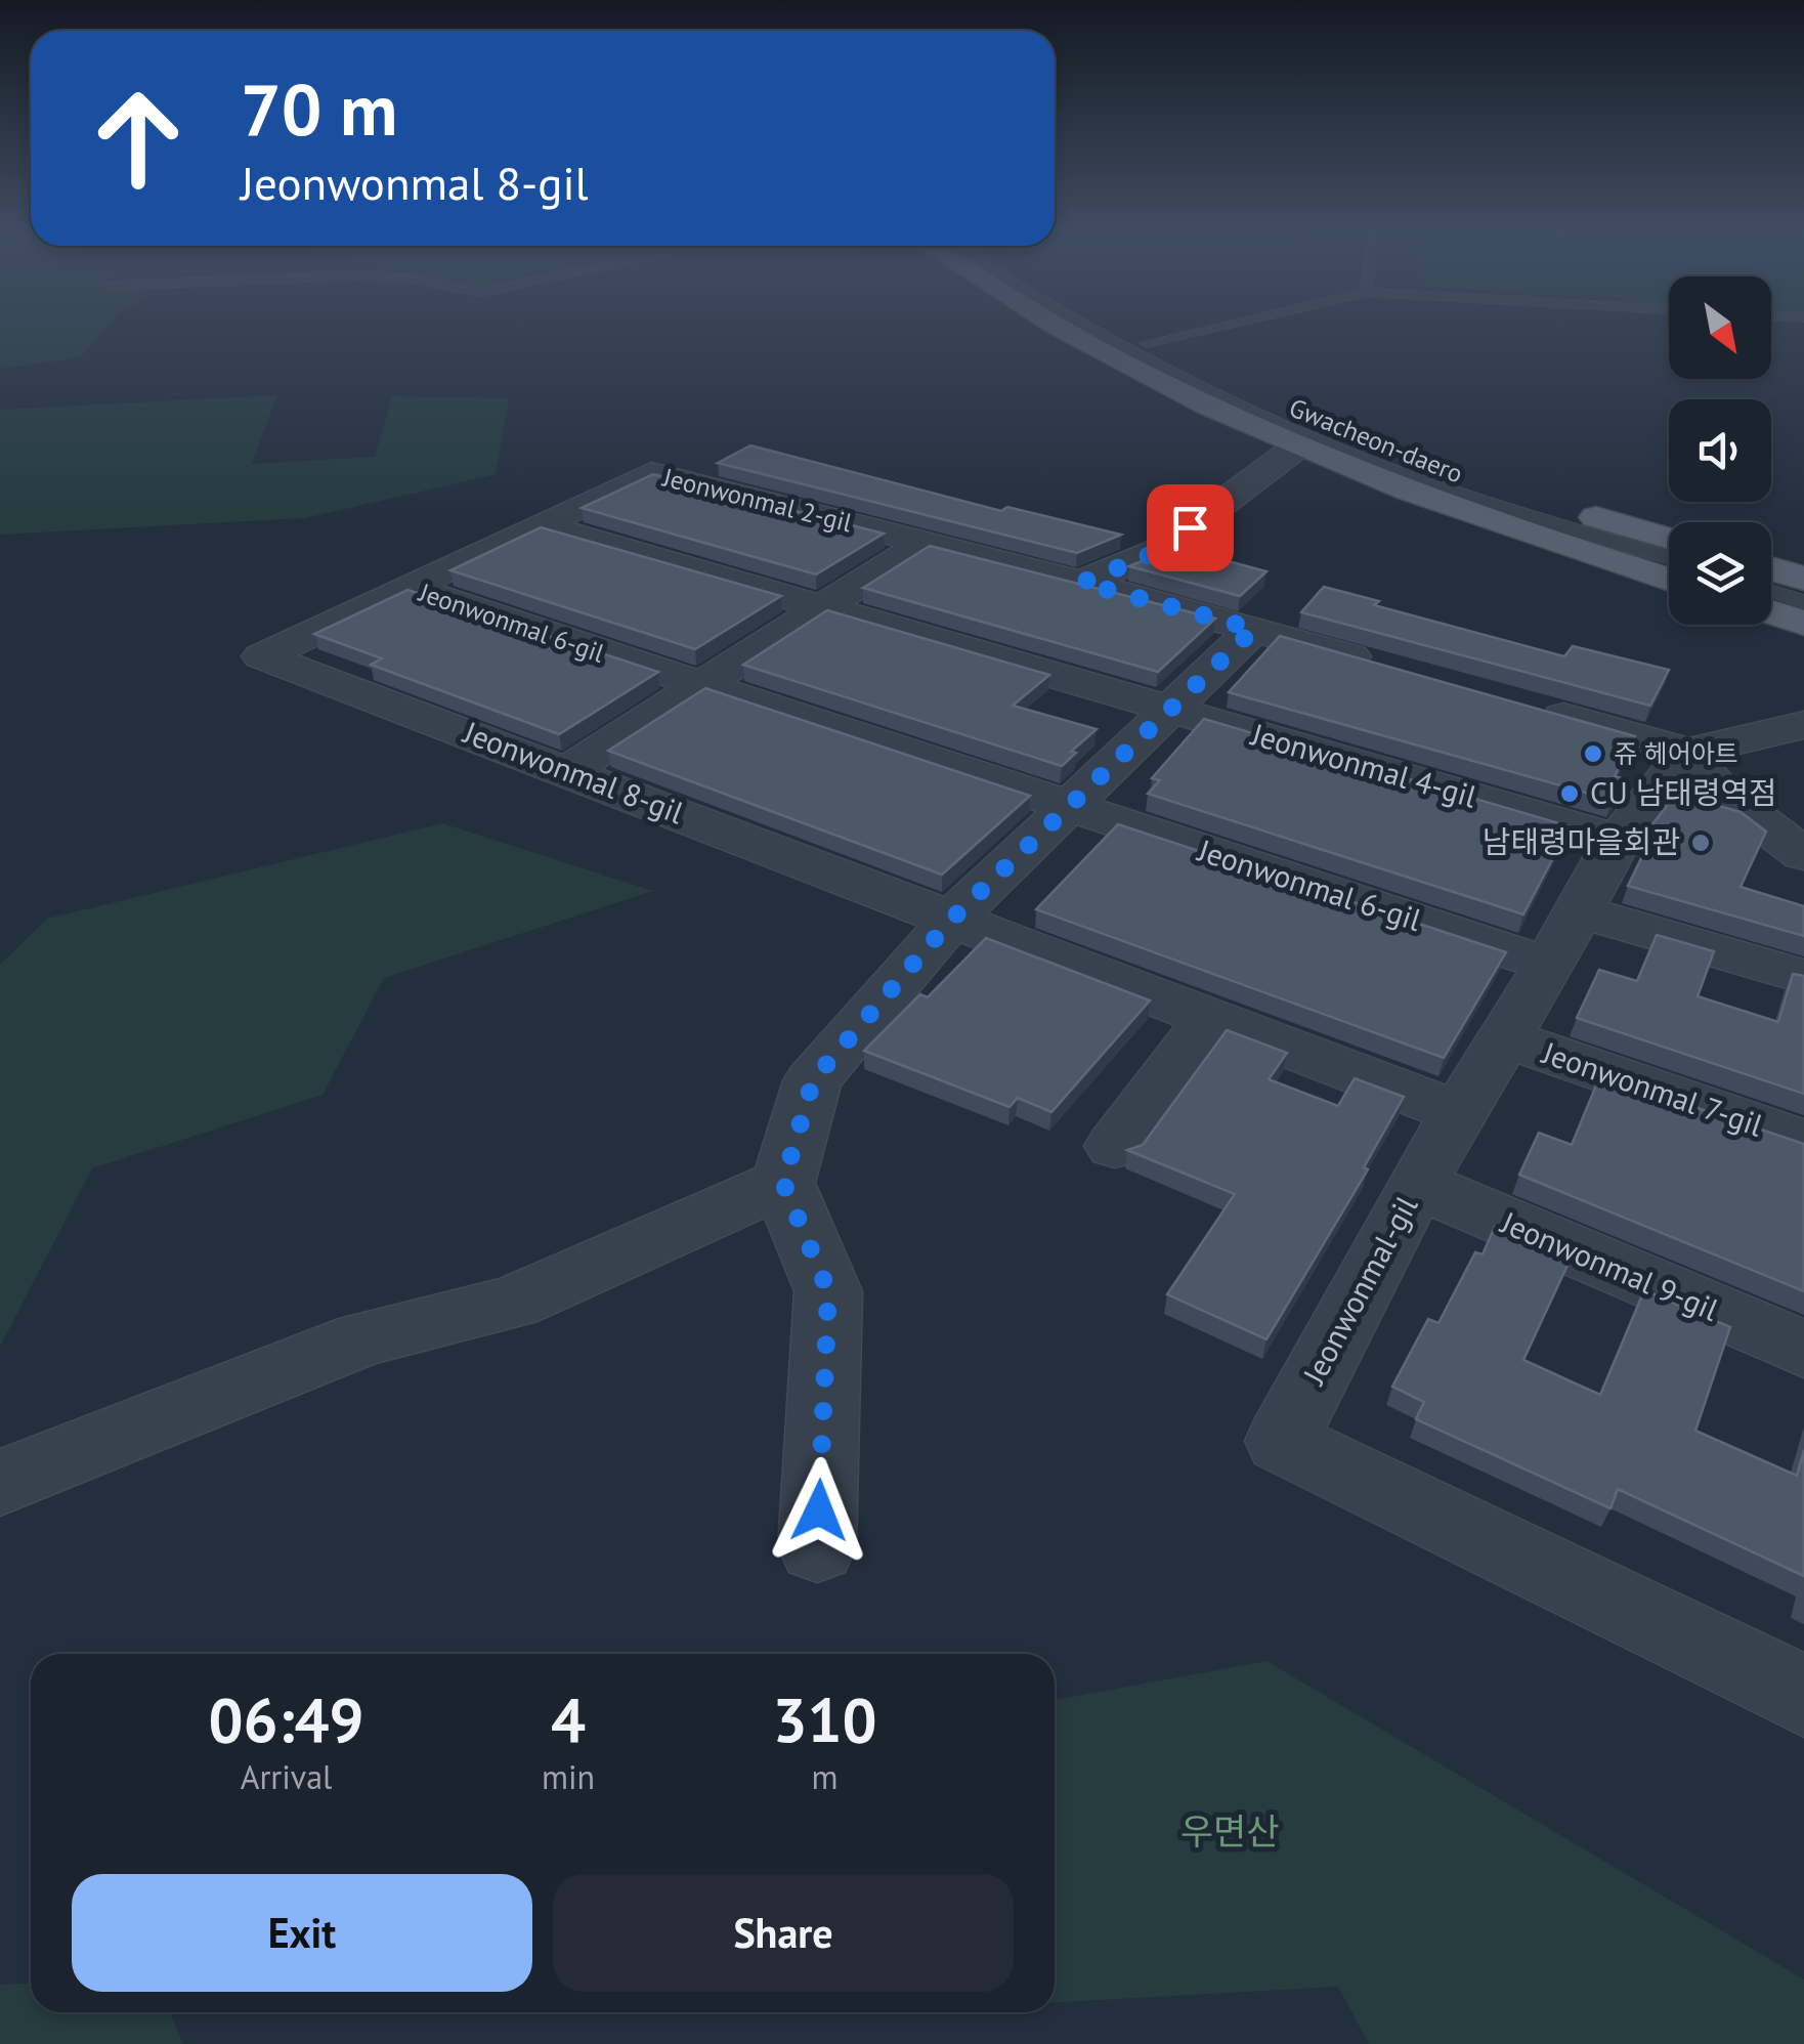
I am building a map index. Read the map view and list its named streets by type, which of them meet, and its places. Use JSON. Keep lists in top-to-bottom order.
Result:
{
  "streets": {
    "main road": ["Gwacheon-daero"],
    "street": [
      "Jeonwonmal 2-gil",
      "Jeonwonmal 6-gil",
      "Jeonwonmal 4-gil",
      "Jeonwonmal 8-gil",
      "Jeonwonmal 7-gil",
      "Jeonwonmal 9-gil",
      "Jeonwonmal-gil"
    ]
  },
  "crossings": [
    ["Gwacheon-daero", "Jeonwonmal 2-gil"],
    ["Jeonwonmal 2-gil", "Jeonwonmal 4-gil"],
    ["Jeonwonmal 6-gil", "Jeonwonmal 8-gil"],
    ["Jeonwonmal 6-gil", "Jeonwonmal-gil"],
    ["Jeonwonmal 4-gil", "Jeonwonmal-gil"],
    ["Jeonwonmal 8-gil", "Jeonwonmal-gil"],
    ["Jeonwonmal 7-gil", "Jeonwonmal-gil"],
    ["Jeonwonmal 9-gil", "Jeonwonmal-gil"]
  ],
  "parks": ["우면산"],
  "places": ["쥬 헤어아트", "CU 남태령역점", "남태령마을회관"],
  "north": "bottom right",
  "page": {
    "turn": ["70 m", "Jeonwonmal 8-gil"],
    "eta": [
      "06:49",
      "Arrival",
      "4",
      "min",
      "310",
      "m"
    ],
    "buttons": ["Exit", "Share"]
  }
}
